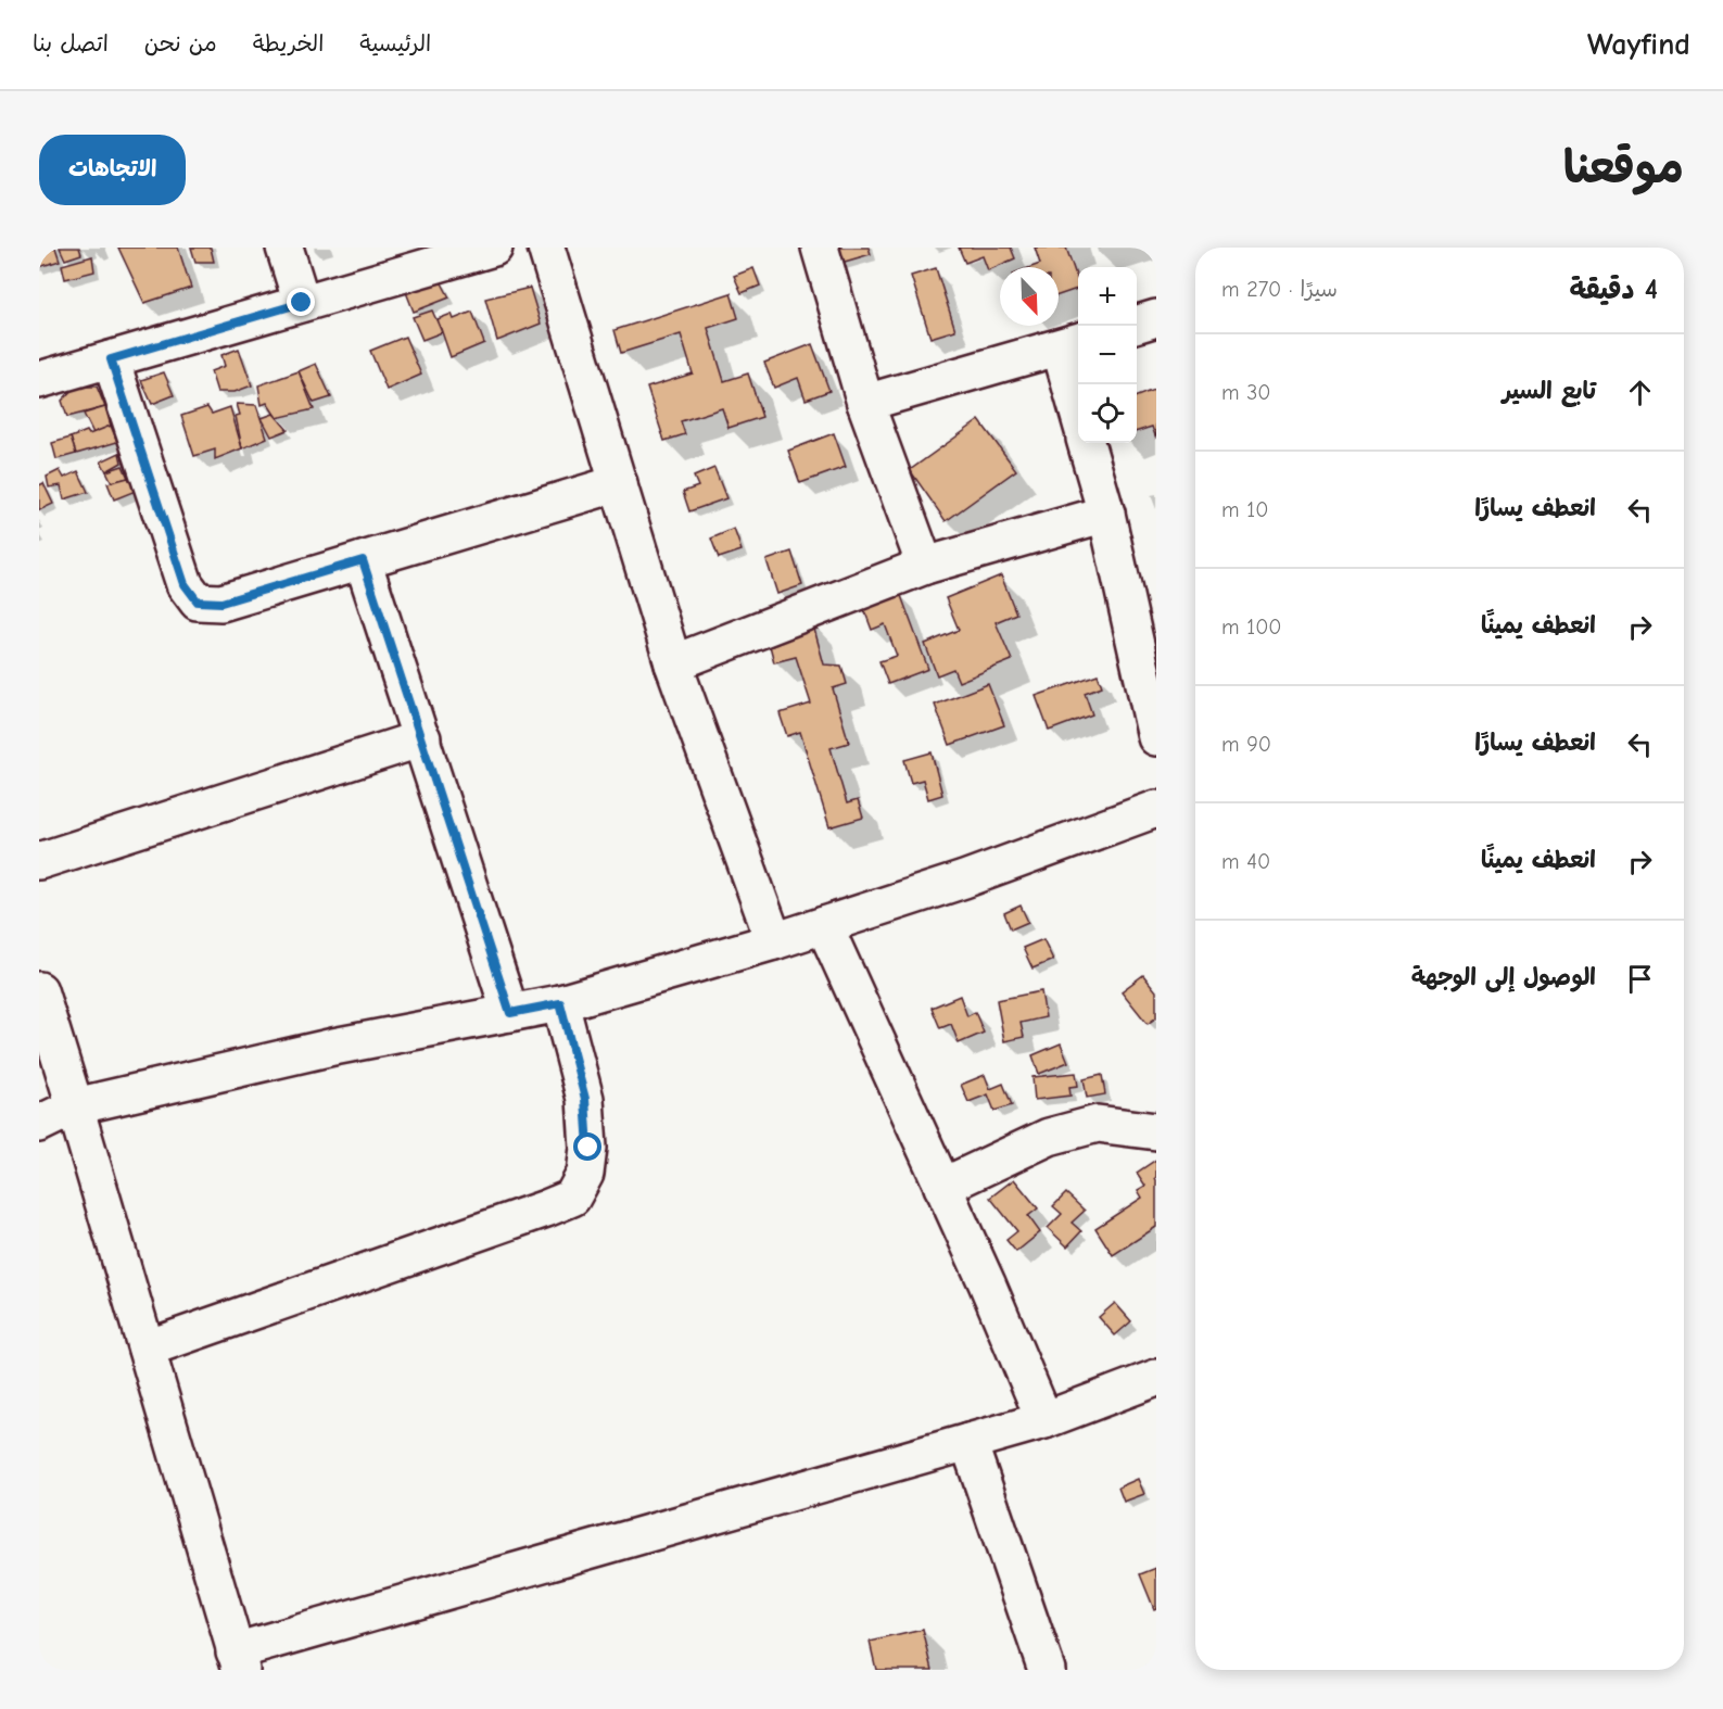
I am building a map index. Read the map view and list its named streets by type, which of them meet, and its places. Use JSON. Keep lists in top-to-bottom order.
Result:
{
  "north": "bottom right",
  "page": {
    "header": "Wayfind",
    "nav": [
      "الرئيسية",
      "الخريطة",
      "من نحن",
      "اتصل بنا"
    ],
    "title": "موقعنا",
    "buttons": "الاتجاهات",
    "heading": ["4 دقيقة", "سيرًا · 270 m"],
    "map_buttons": ["+", "−"],
    "list": [
      ["تابع السير", "30 m"],
      ["انعطف يسارًا", "10 m"],
      ["انعطف يمينًا", "100 m"],
      ["انعطف يسارًا", "90 m"],
      ["انعطف يمينًا", "40 m"],
      "الوصول إلى الوجهة"
    ]
  }
}
